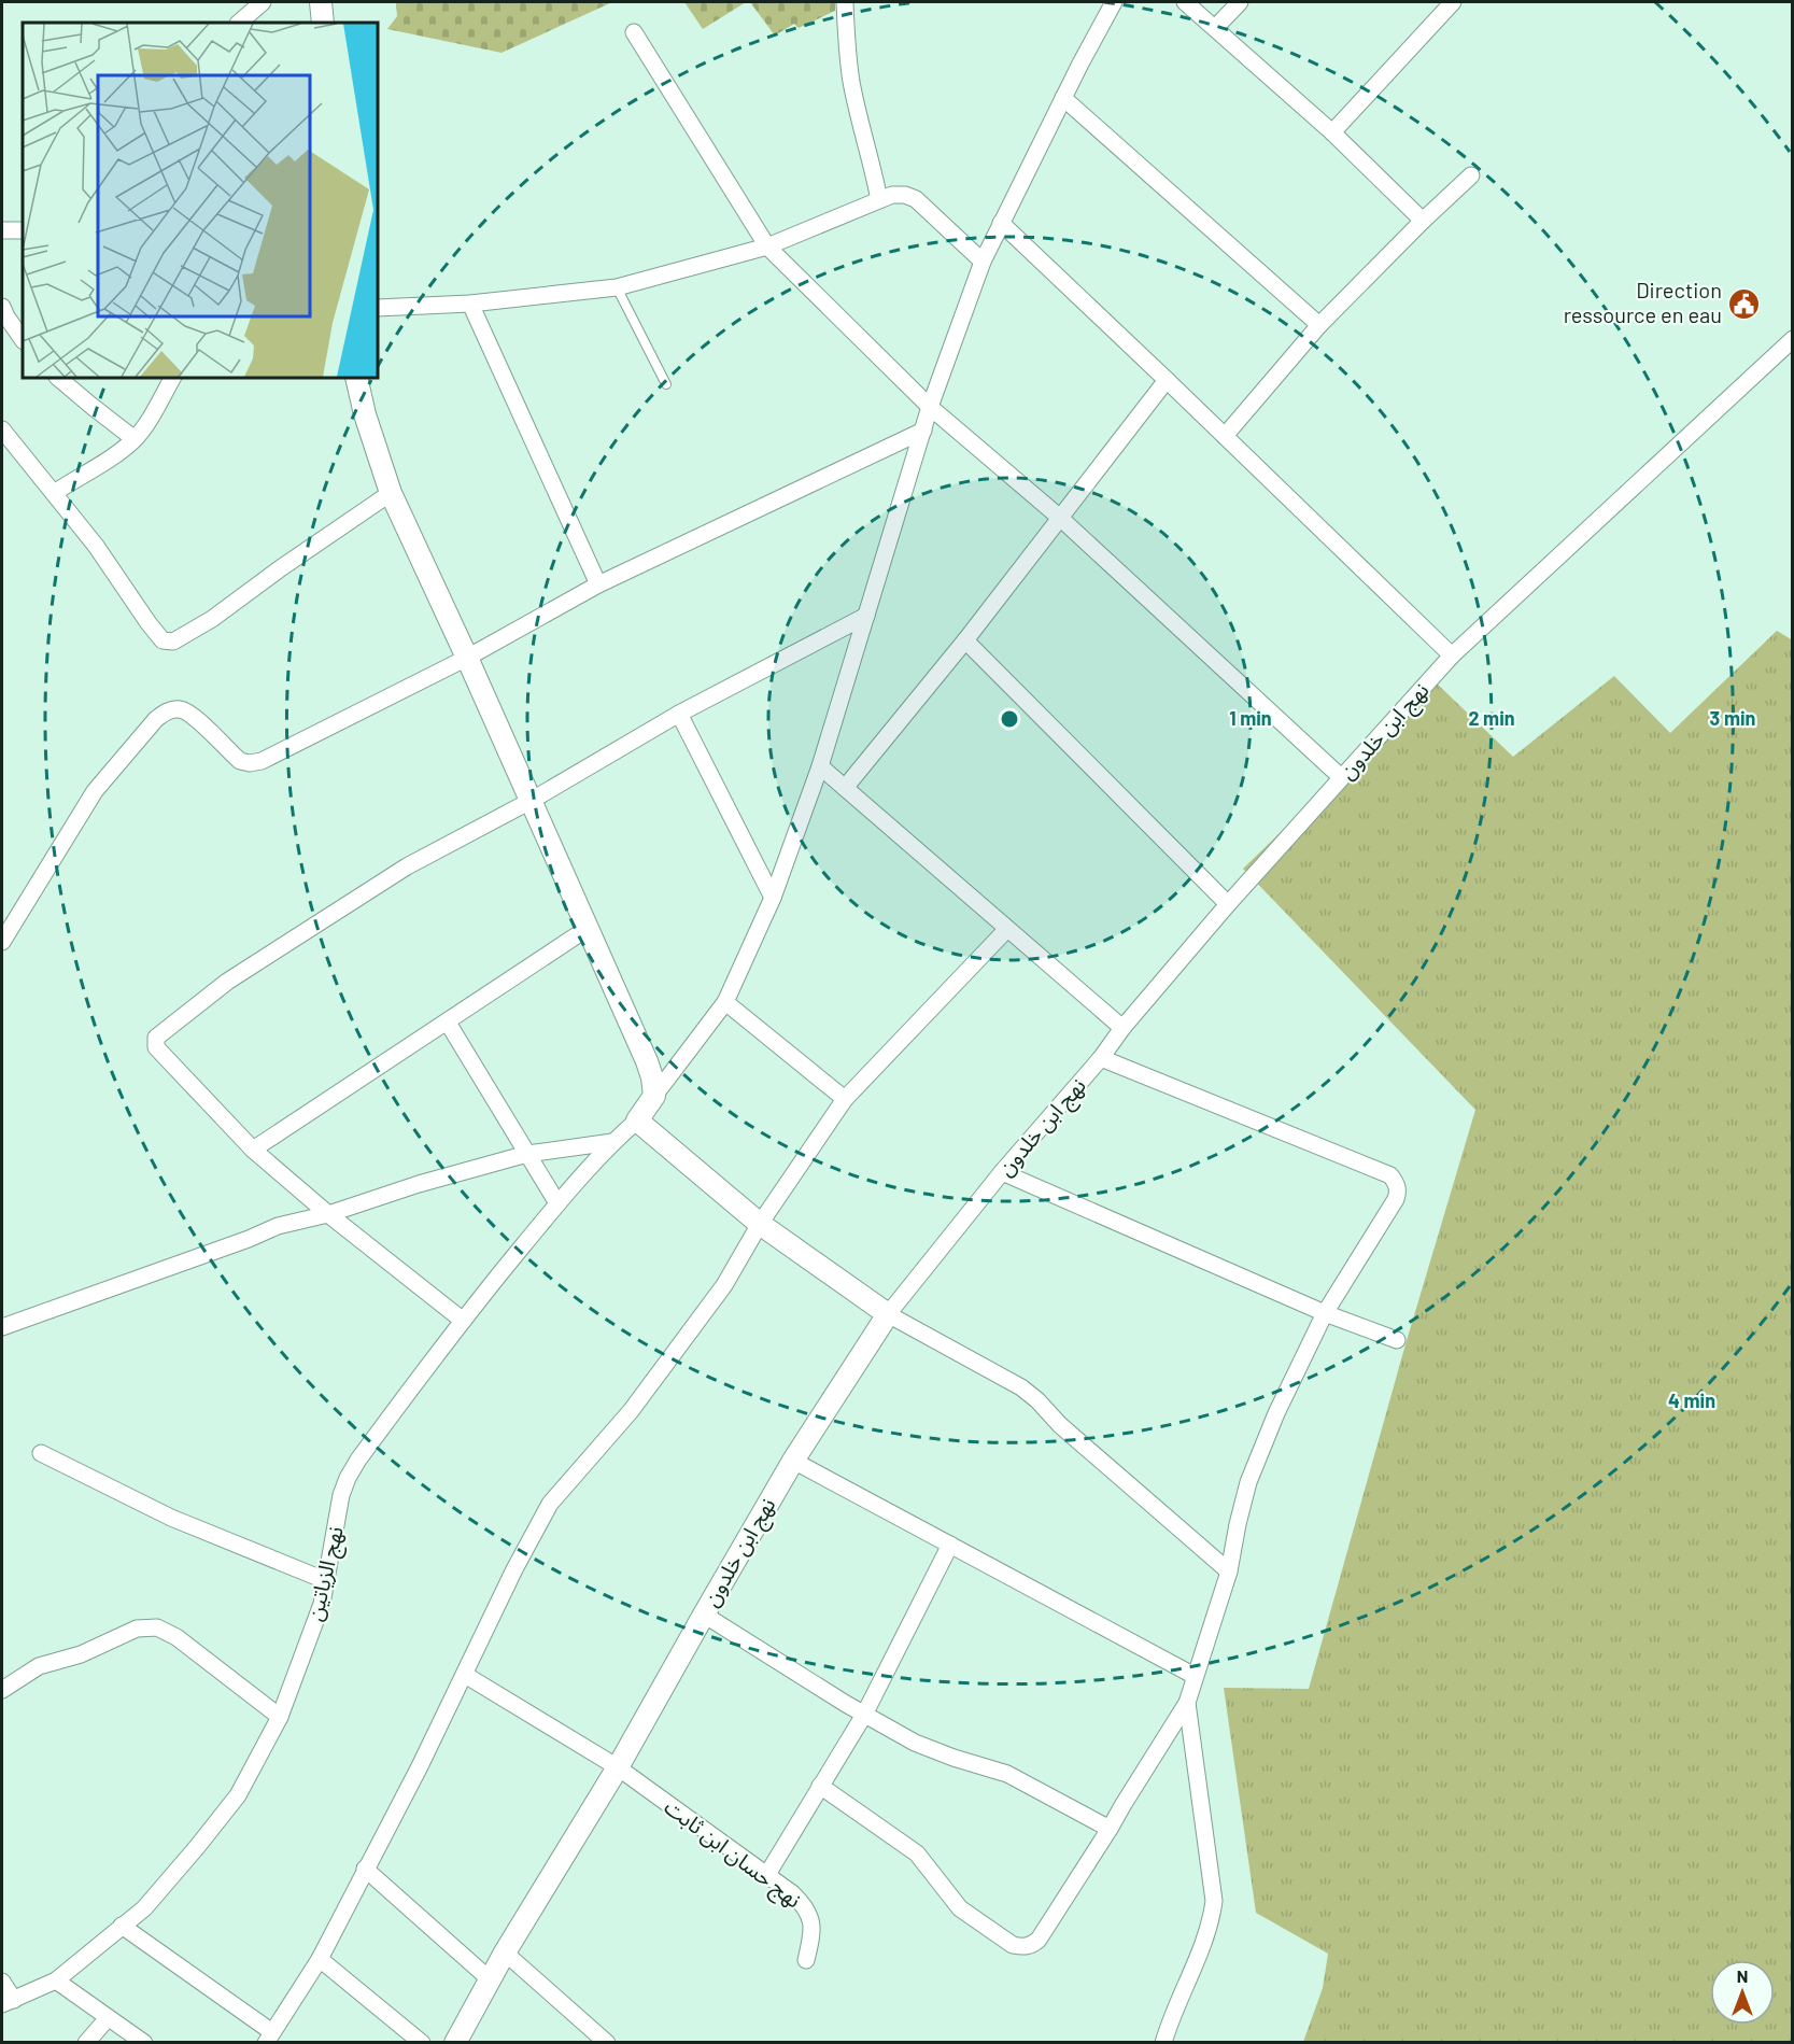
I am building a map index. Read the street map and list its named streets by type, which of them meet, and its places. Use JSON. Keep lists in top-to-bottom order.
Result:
{
  "streets": {
    "street": ["نهج ابن خلدون", "نهج الزياتين", "نهج حسان ابن ثابت"]
  },
  "crossings": [
    ["نهج ابن خلدون", "نهج حسان ابن ثابت"]
  ],
  "places": {
    "public building": ["Direction ressource en eau"]
  },
  "north": "top",
  "rings": [
    "1 min",
    "2 min",
    "3 min",
    "4 min"
  ]
}
